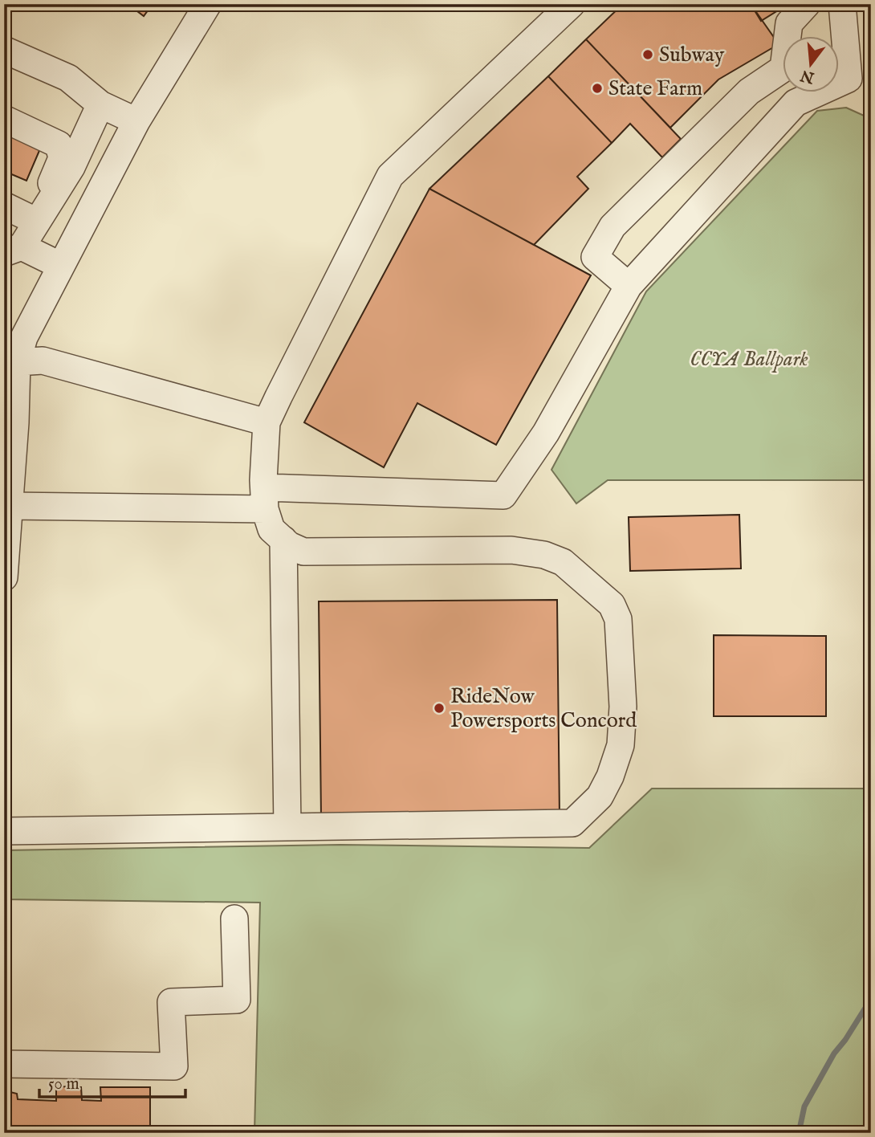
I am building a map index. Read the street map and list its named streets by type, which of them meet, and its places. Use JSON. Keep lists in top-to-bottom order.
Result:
{
  "parks": ["CCYA Ballpark"],
  "places": ["Subway", "State Farm", "RideNow Powersports Concord"],
  "scale_bar": "50 m",
  "north": "bottom"
}
